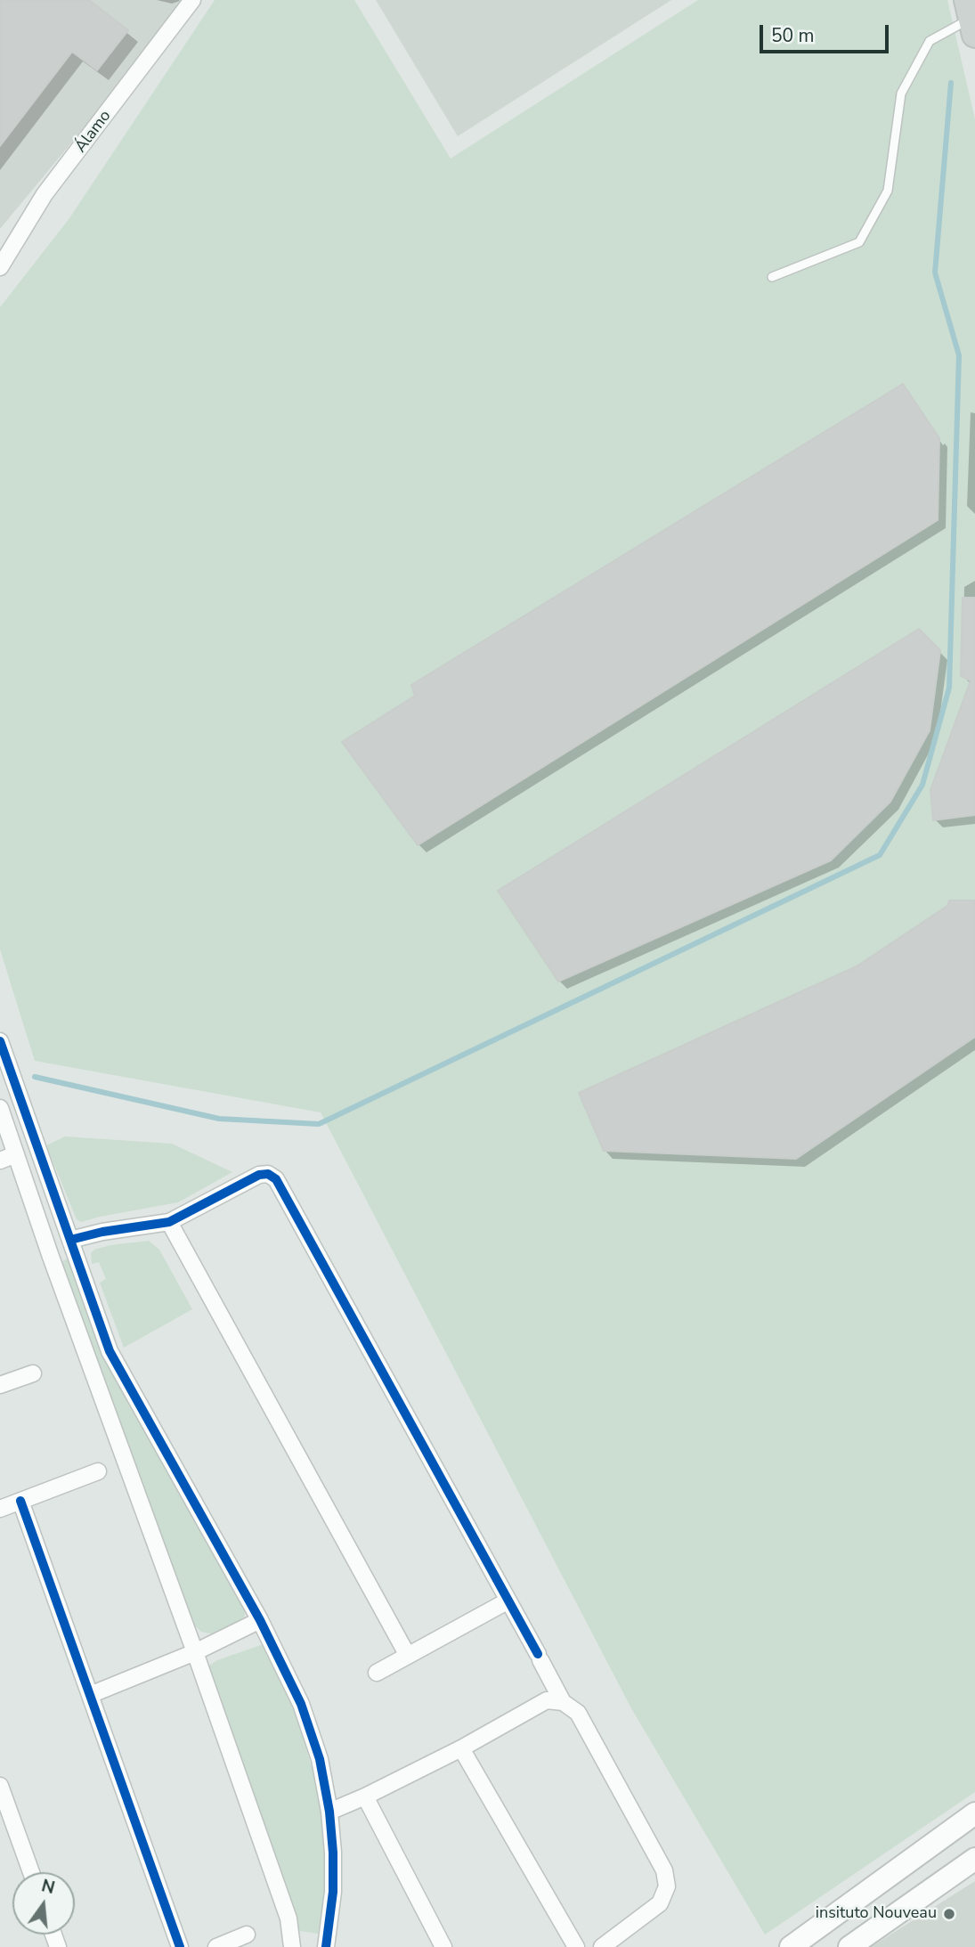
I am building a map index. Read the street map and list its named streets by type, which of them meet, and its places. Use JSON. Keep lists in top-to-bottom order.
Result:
{
  "streets": {
    "street": ["Álamo"]
  },
  "places": ["insituto Nouveau"],
  "scale_bar": "50 m",
  "north": "top"
}
